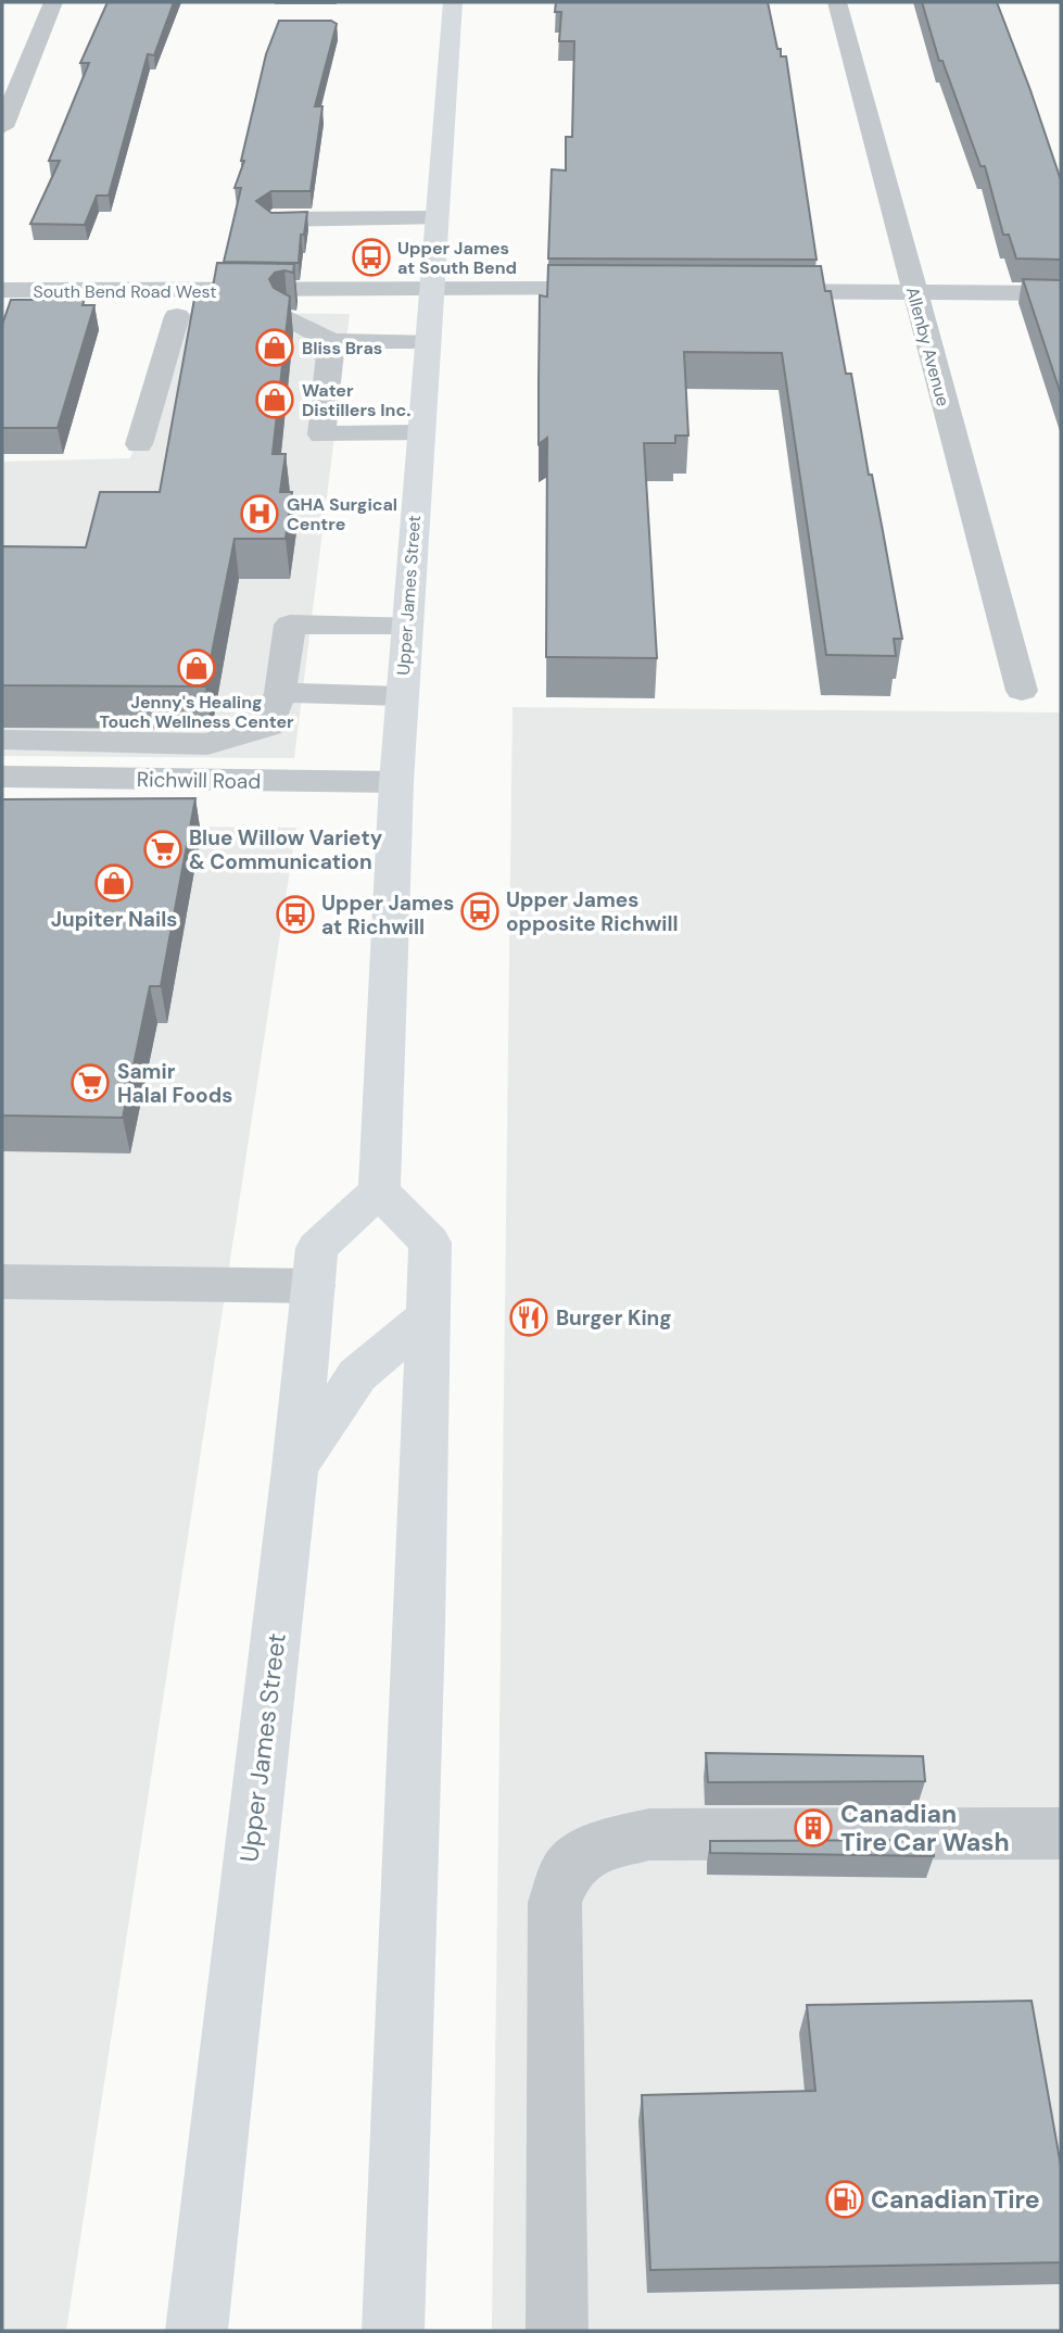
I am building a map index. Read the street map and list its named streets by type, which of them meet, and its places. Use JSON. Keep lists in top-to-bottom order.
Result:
{
  "streets": {
    "main road": ["Upper James Street"],
    "street": ["South Bend Road West", "Allenby Avenue", "Richwill Road"]
  },
  "crossings": [
    ["South Bend Road West", "Upper James Street"],
    ["Upper James Street", "Richwill Road"]
  ],
  "places": {
    "bus stop": ["Upper James at South Bend", "Upper James opposite Richwill", "Upper James at Richwill"],
    "shop": [
      "Bliss Bras",
      "Water Distillers Inc.",
      "Jenny's Healing Touch Wellness Center",
      "Jupiter Nails"
    ],
    "hospital": ["GHA Surgical Centre"],
    "supermarket": ["Blue Willow Variety & Communication", "Samir Halal Foods"],
    "restaurant": ["Burger King"],
    "building": ["Canadian Tire Car Wash"],
    "fuel station": ["Canadian Tire"]
  }
}
